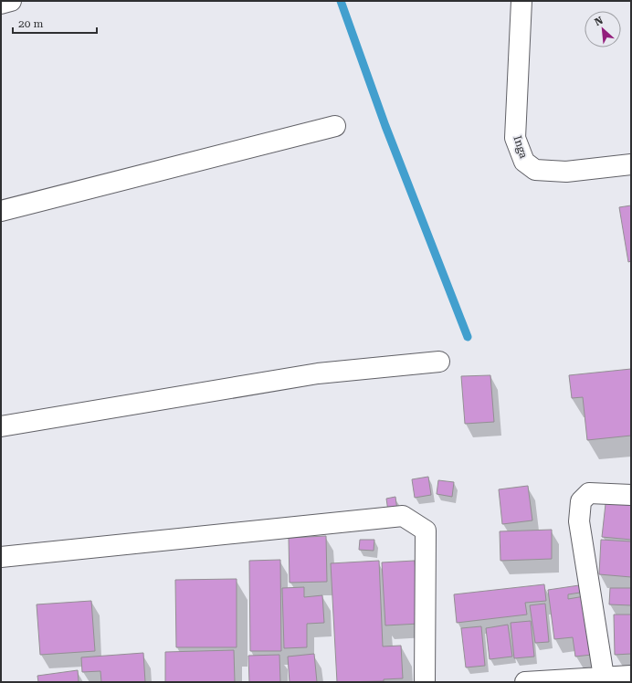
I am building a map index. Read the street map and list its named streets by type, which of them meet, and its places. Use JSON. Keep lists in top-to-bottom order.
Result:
{
  "streets": {
    "street": ["Inga"]
  },
  "scale_bar": "20 m",
  "north": "top left"
}
